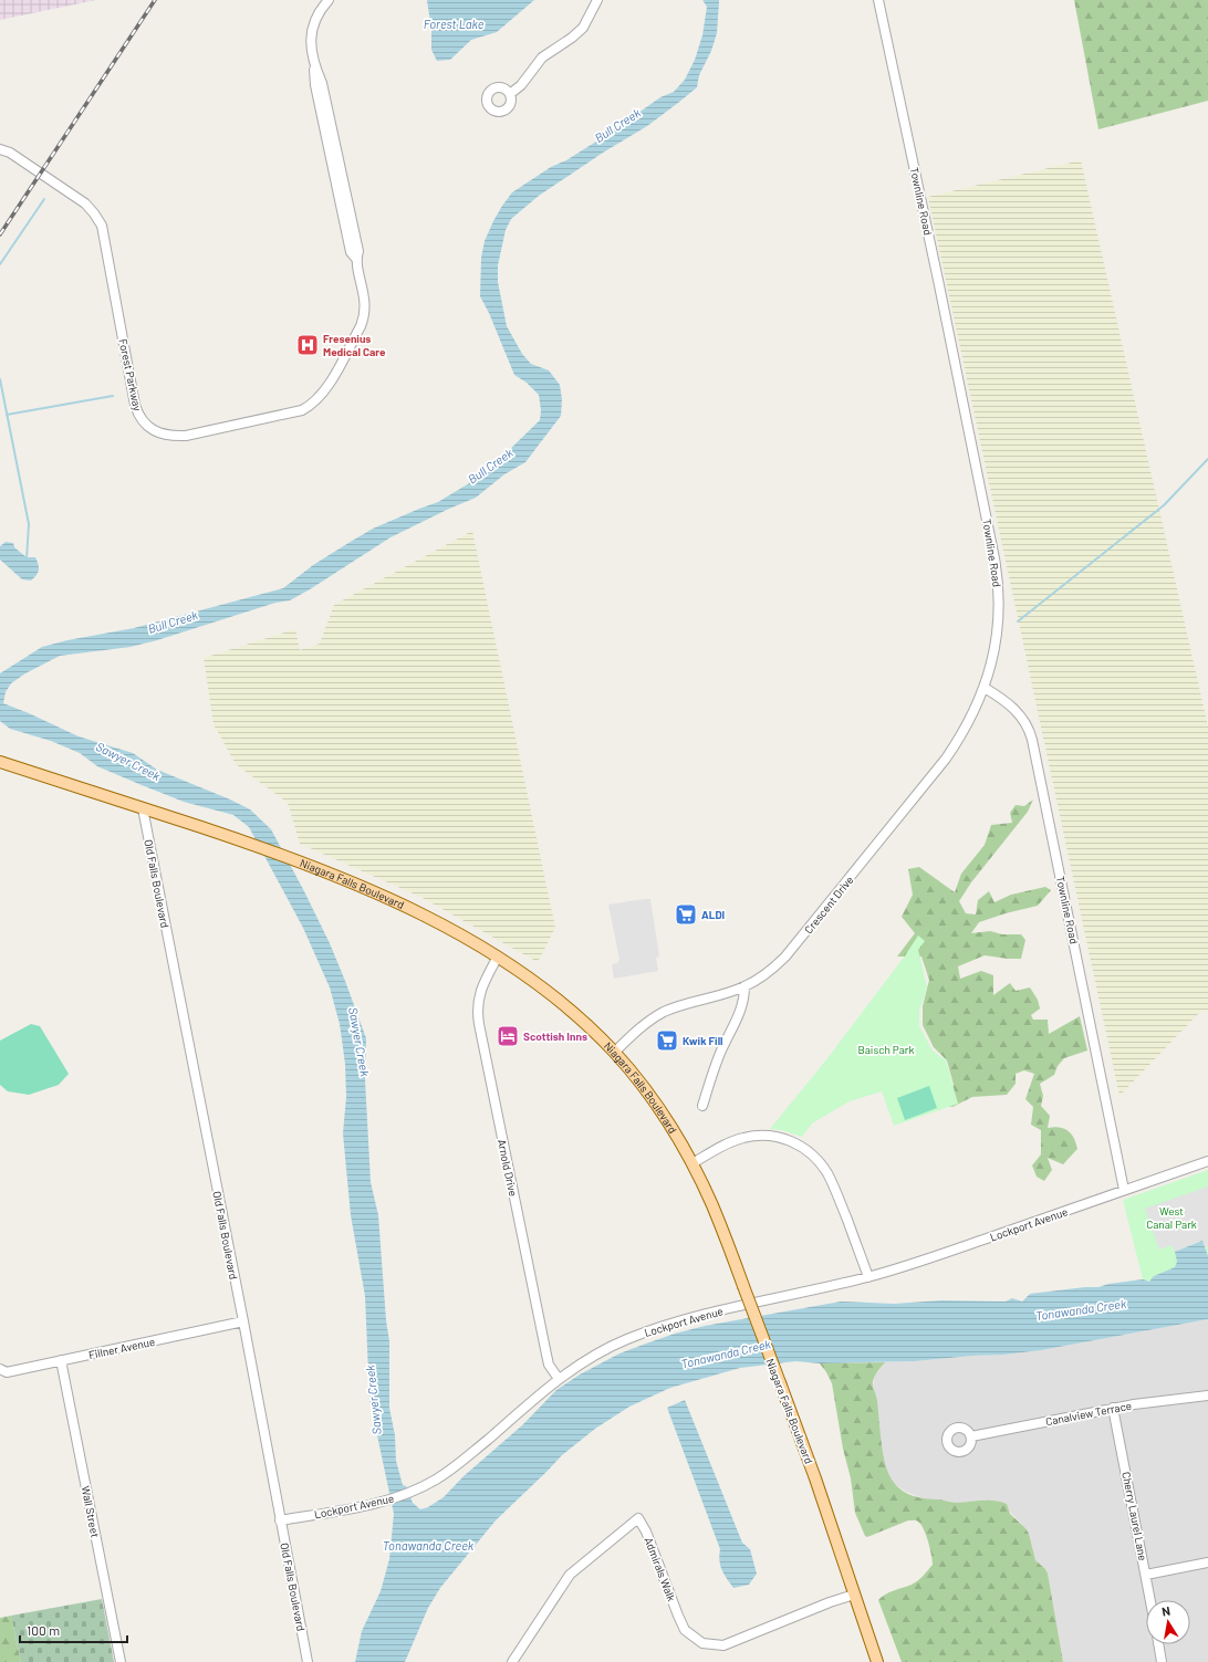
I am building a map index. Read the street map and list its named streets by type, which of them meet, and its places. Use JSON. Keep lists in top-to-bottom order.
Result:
{
  "streets": {
    "main road": ["Niagara Falls Boulevard"],
    "street": [
      "Townline Road",
      "Forest Parkway",
      "Old Falls Boulevard",
      "Crescent Drive",
      "Arnold Drive",
      "Lockport Avenue",
      "Fillner Avenue",
      "Canalview Terrace",
      "Wall Street",
      "Cherry Laurel Lane",
      "Admirals Walk"
    ]
  },
  "crossings": [
    ["Townline Road", "Crescent Drive"],
    ["Townline Road", "Lockport Avenue"],
    ["Old Falls Boulevard", "Niagara Falls Boulevard"],
    ["Old Falls Boulevard", "Lockport Avenue"],
    ["Old Falls Boulevard", "Fillner Avenue"],
    ["Niagara Falls Boulevard", "Crescent Drive"],
    ["Niagara Falls Boulevard", "Arnold Drive"],
    ["Niagara Falls Boulevard", "Admirals Walk"],
    ["Arnold Drive", "Lockport Avenue"],
    ["Fillner Avenue", "Wall Street"],
    ["Canalview Terrace", "Cherry Laurel Lane"]
  ],
  "water": [
    "Forest Lake",
    "Bull Creek",
    "Sawyer Creek",
    "Tonawanda Creek"
  ],
  "parks": ["Baisch Park", "West Canal Park"],
  "places": {
    "hospital": ["Fresenius Medical Care"],
    "supermarket": ["ALDI", "Kwik Fill"],
    "hotel": ["Scottish Inns"]
  },
  "scale_bar": "100 m",
  "north": "top"
}
